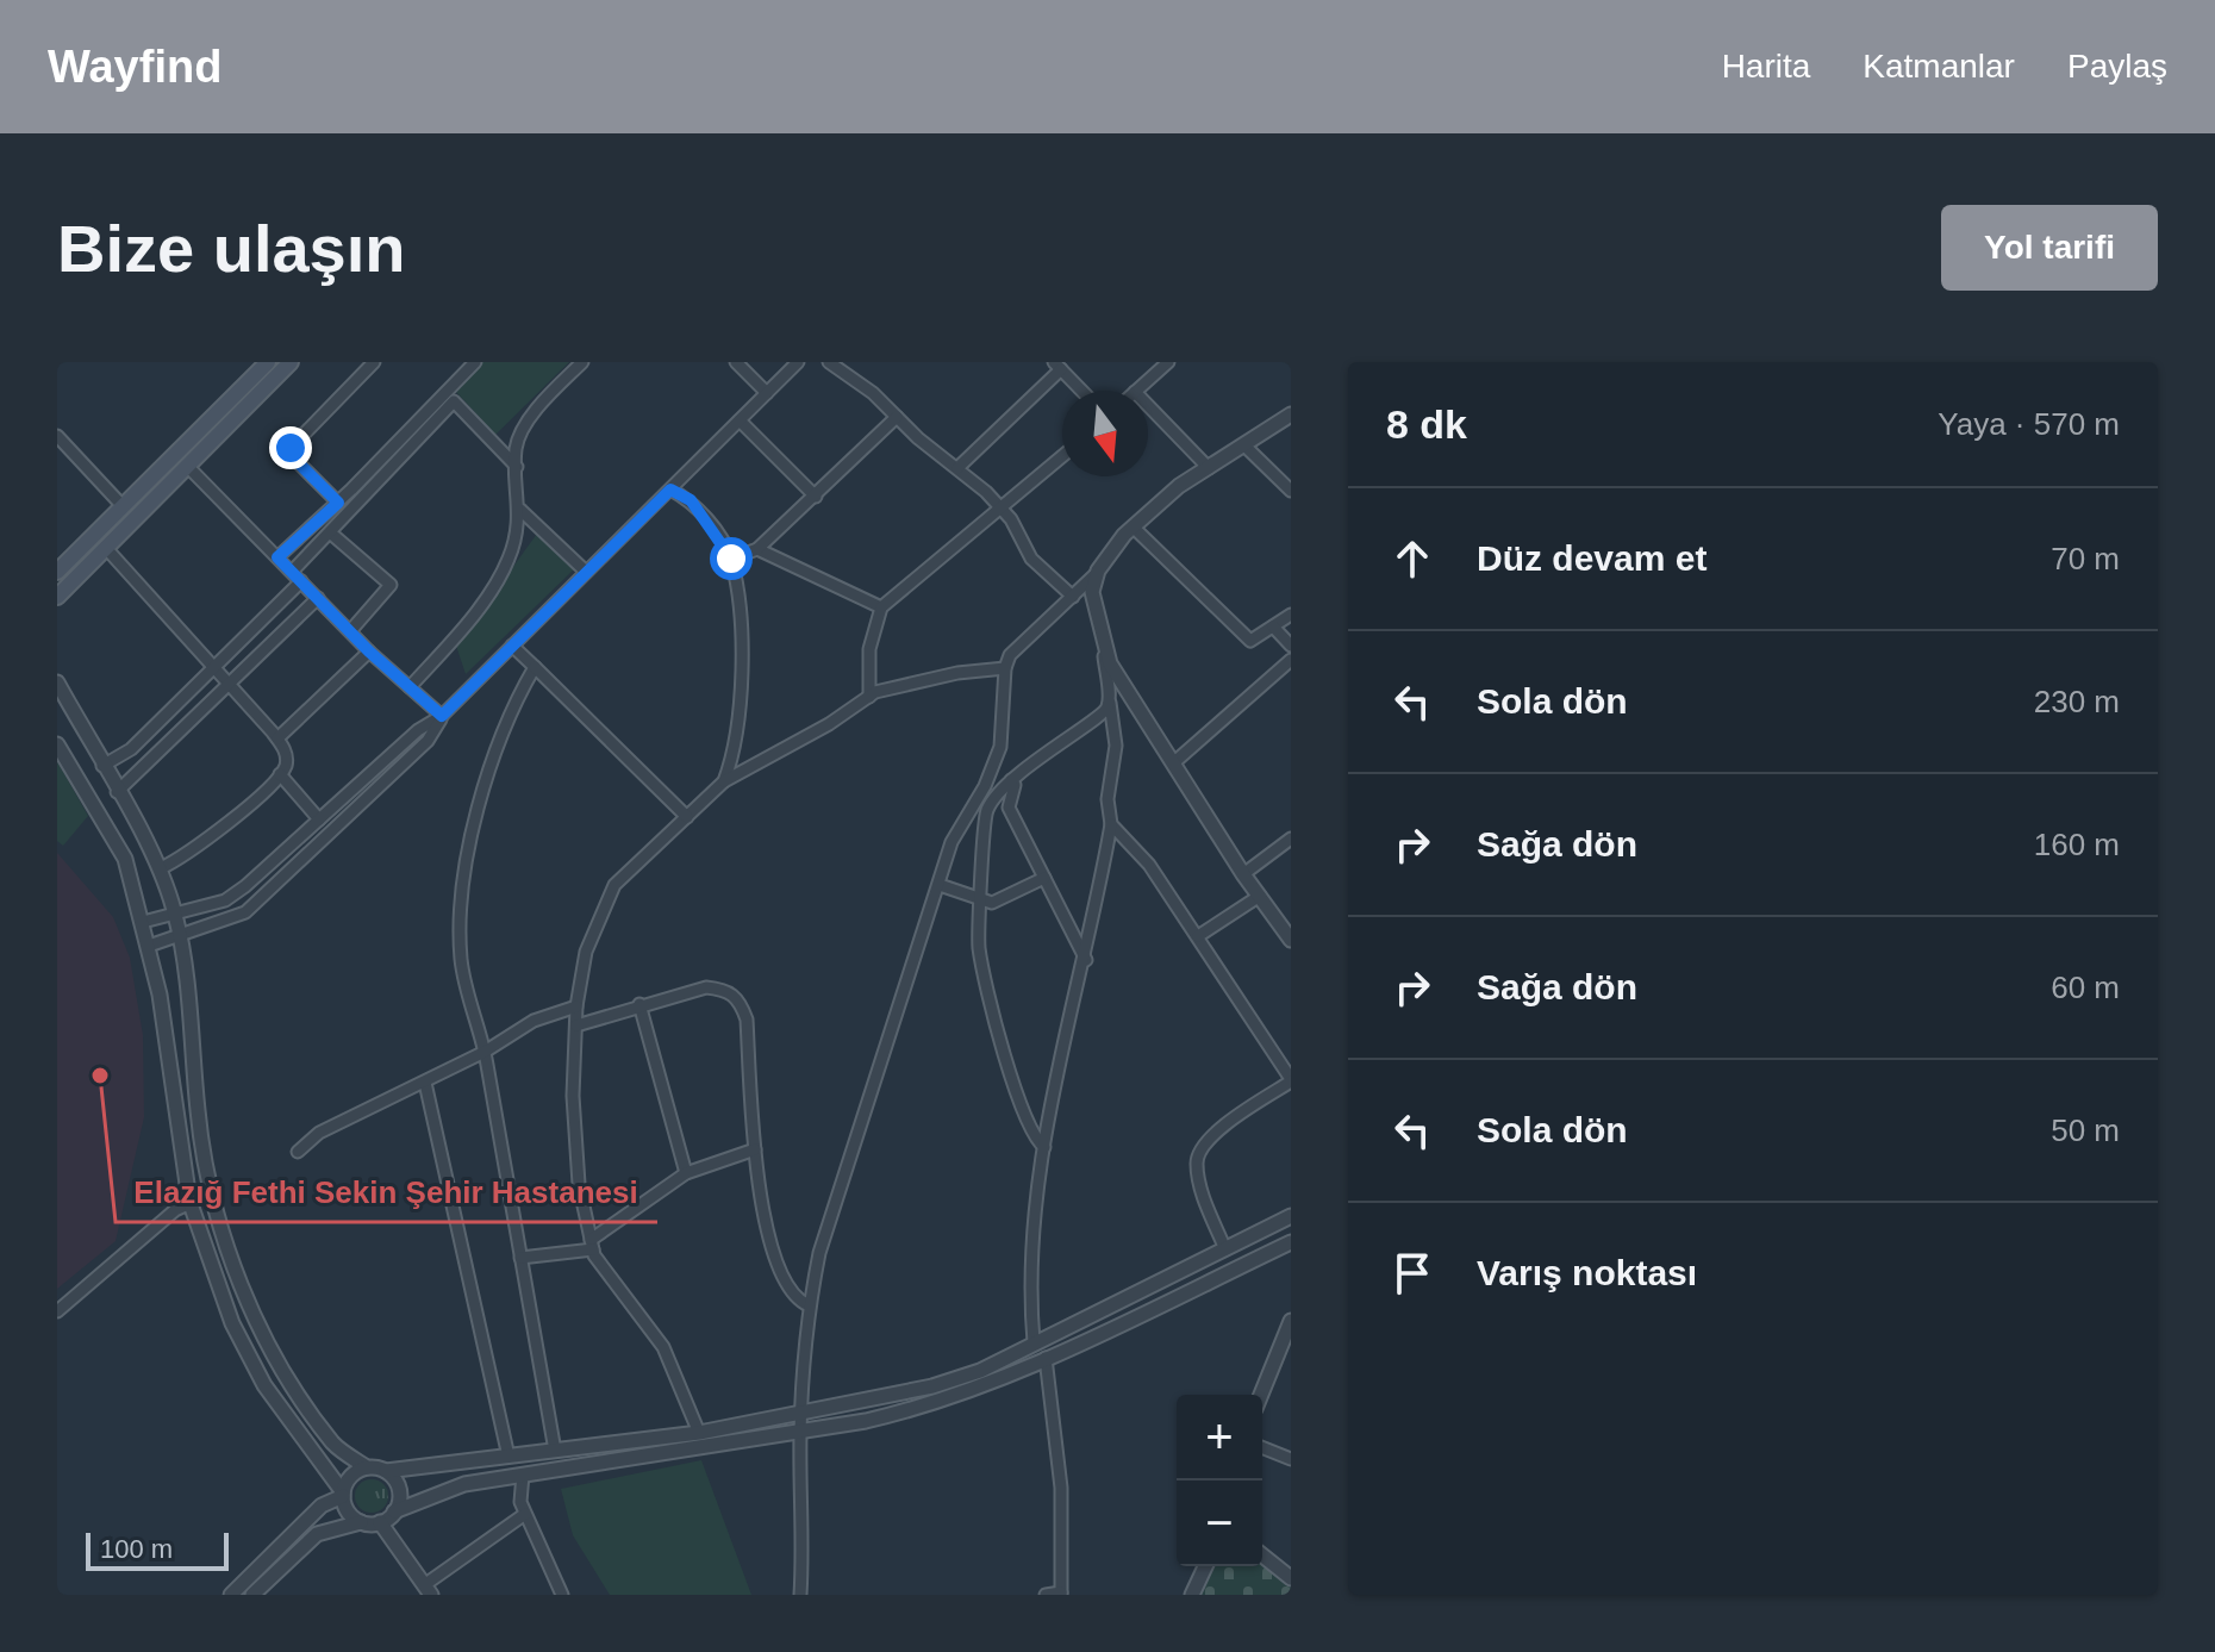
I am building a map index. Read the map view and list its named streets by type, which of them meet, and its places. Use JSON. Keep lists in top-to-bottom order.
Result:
{
  "places": ["Elazığ Fethi Sekin Şehir Hastanesi"],
  "scale_bar": "100 m",
  "north": "bottom",
  "page": {
    "header": "Wayfind",
    "nav": ["Harita", "Katmanlar", "Paylaş"],
    "buttons": "Yol tarifi",
    "title": "Bize ulaşın",
    "heading": ["8 dk", "Yaya · 570 m"],
    "list": [
      ["Düz devam et", "70 m"],
      ["Sola dön", "230 m"],
      ["Sağa dön", "160 m"],
      ["Sağa dön", "60 m"],
      ["Sola dön", "50 m"],
      "Varış noktası"
    ],
    "map_buttons": ["+", "−"],
    "scale": "100 m"
  }
}
